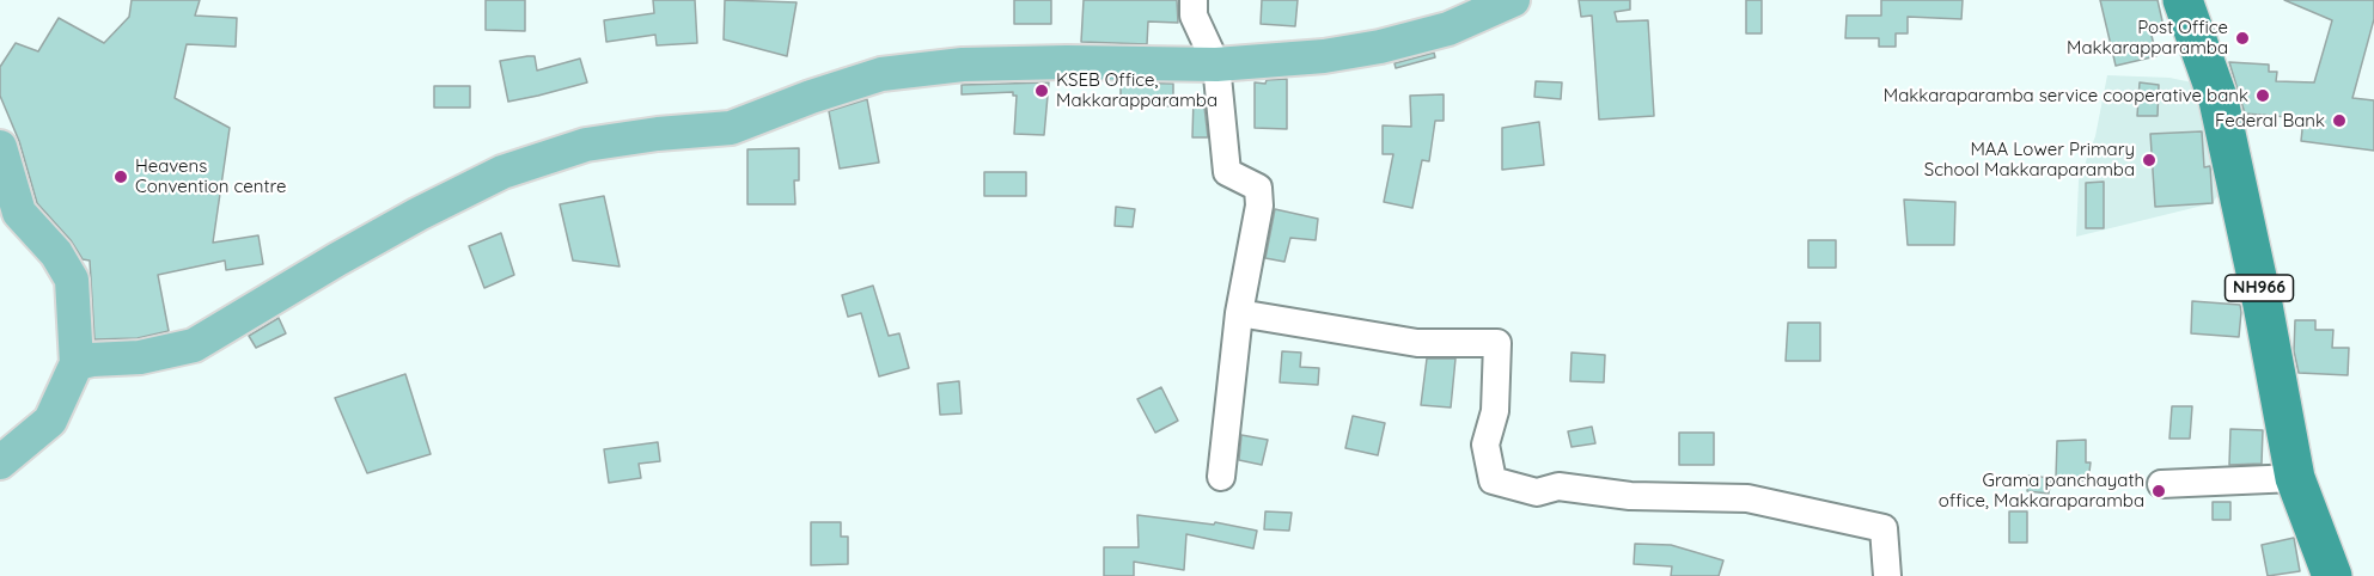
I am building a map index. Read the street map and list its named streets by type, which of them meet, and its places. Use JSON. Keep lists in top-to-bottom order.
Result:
{
  "streets": {
    "highway": ["NH966"]
  },
  "places": [
    "Post Office Makkarapparamba",
    "KSEB Office, Makkarapparamba",
    "Makkaraparamba service cooperative bank",
    "Federal Bank",
    "MAA Lower Primary School Makkaraparamba",
    "Heavens Convention centre",
    "Grama panchayath office, Makkaraparamba"
  ]
}
